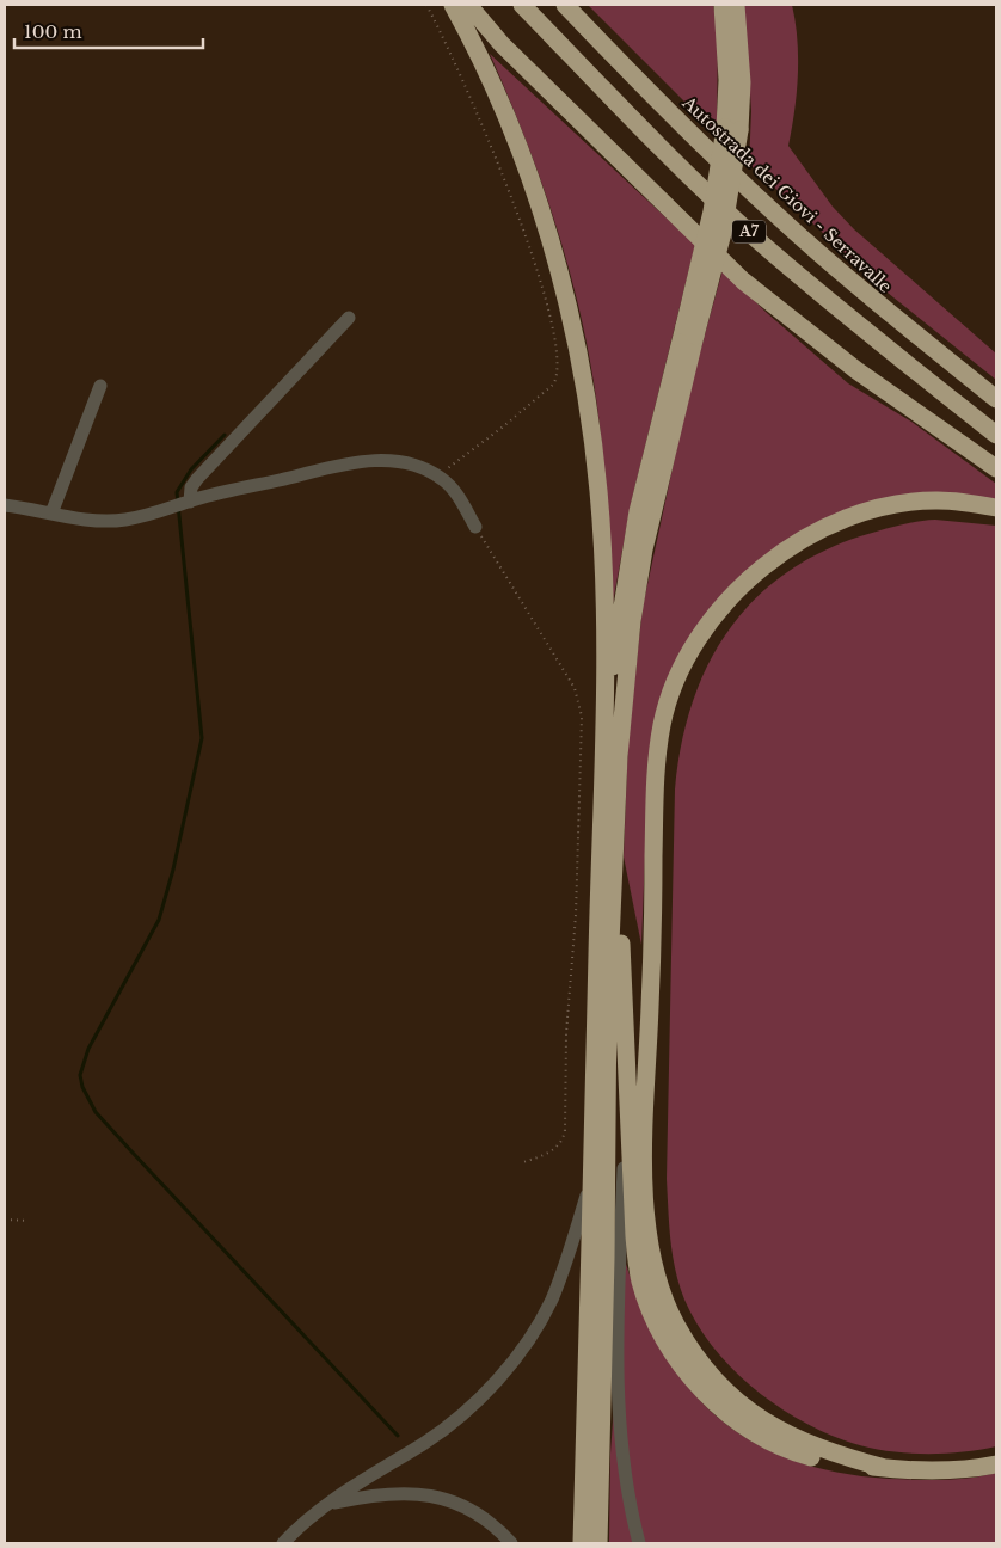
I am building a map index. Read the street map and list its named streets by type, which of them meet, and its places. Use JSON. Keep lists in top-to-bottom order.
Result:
{
  "streets": {
    "highway": ["Autostrada dei Giovi - Serravalle", "A7"]
  },
  "scale_bar": "100 m"
}
